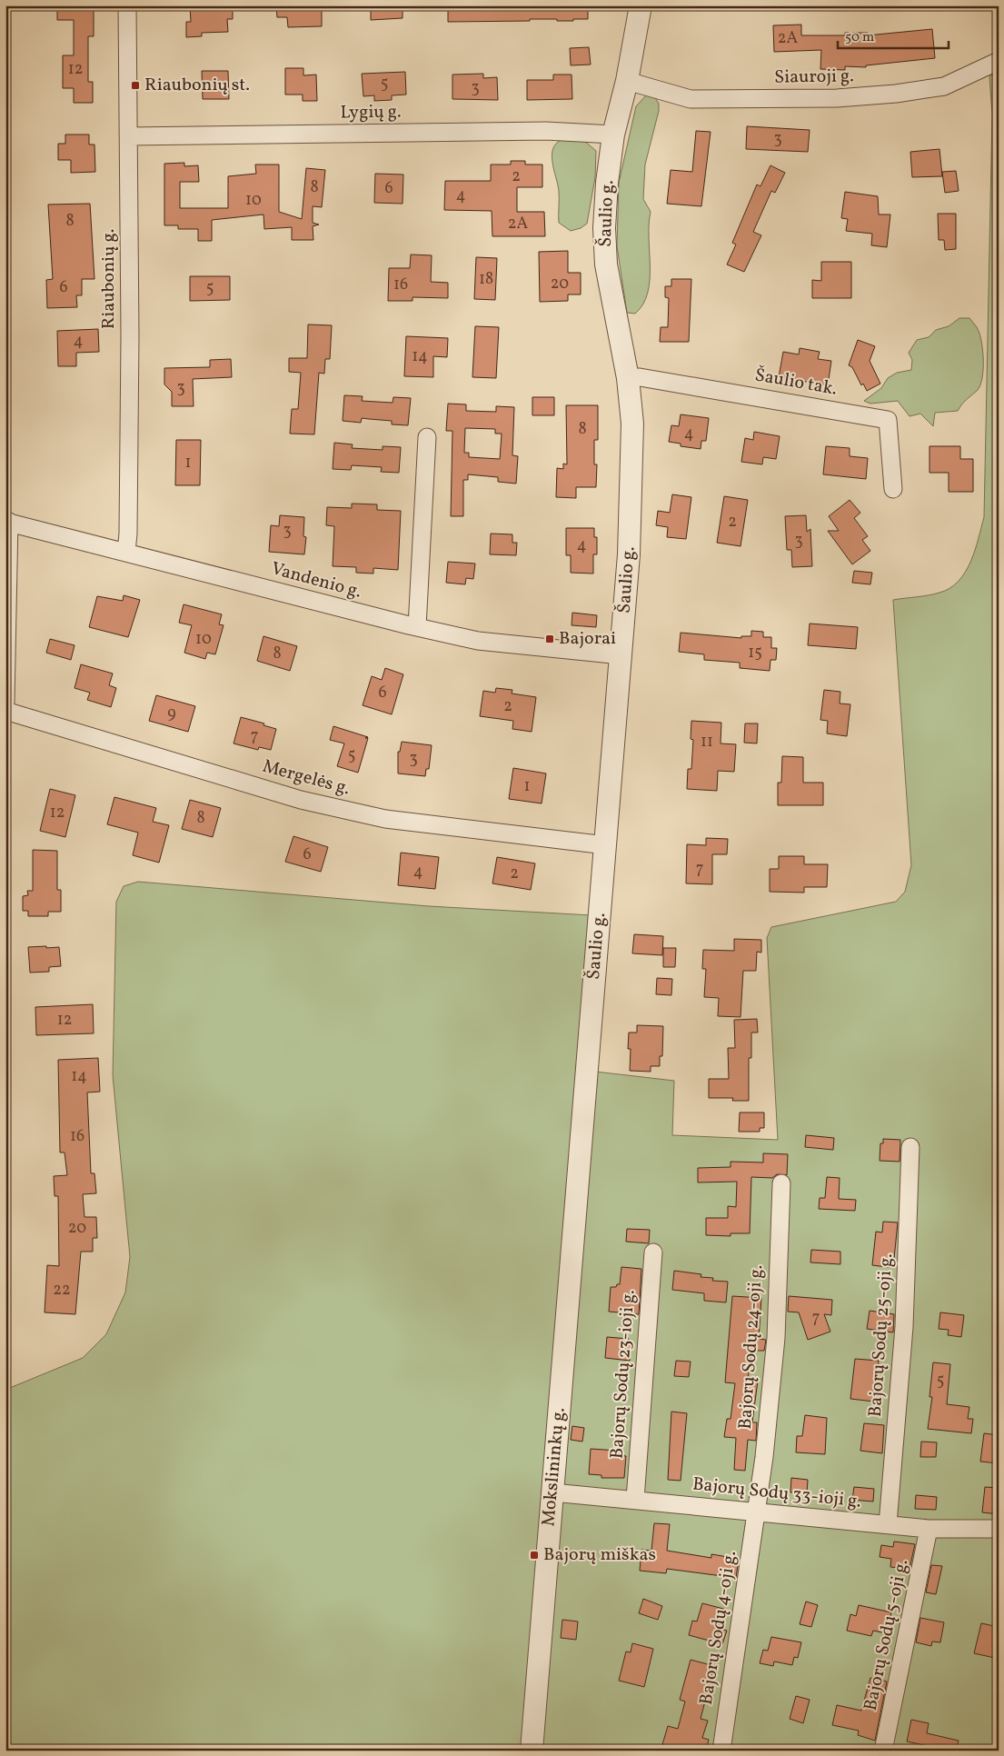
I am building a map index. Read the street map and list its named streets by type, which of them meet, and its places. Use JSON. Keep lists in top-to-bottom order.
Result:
{
  "streets": {
    "street": [
      "Siauroji g.",
      "Lygių g.",
      "Šaulio g.",
      "Riaubonių g.",
      "Šaulio tak.",
      "Vandenio g.",
      "Mergelės g.",
      "Bajorų Sodų 25-oji g.",
      "Bajorų Sodų 24-oji g.",
      "Bajorų Sodų 23-ioji g.",
      "Mokslininkų g.",
      "Bajorų Sodų 33-ioji g.",
      "Bajorų Sodų 4-oji g.",
      "Bajorų Sodų 5-oji g."
    ]
  },
  "crossings": [
    ["Siauroji g.", "Šaulio g."],
    ["Lygių g.", "Šaulio g."],
    ["Lygių g.", "Riaubonių g."],
    ["Šaulio g.", "Šaulio tak."],
    ["Šaulio g.", "Vandenio g."],
    ["Šaulio g.", "Mergelės g."],
    ["Šaulio g.", "Mokslininkų g."],
    ["Riaubonių g.", "Vandenio g."],
    ["Bajorų Sodų 25-oji g.", "Bajorų Sodų 33-ioji g."],
    ["Bajorų Sodų 24-oji g.", "Bajorų Sodų 33-ioji g."],
    ["Bajorų Sodų 24-oji g.", "Bajorų Sodų 4-oji g."],
    ["Bajorų Sodų 23-ioji g.", "Bajorų Sodų 33-ioji g."],
    ["Mokslininkų g.", "Bajorų Sodų 33-ioji g."],
    ["Bajorų Sodų 33-ioji g.", "Bajorų Sodų 4-oji g."],
    ["Bajorų Sodų 33-ioji g.", "Bajorų Sodų 5-oji g."]
  ],
  "places": {
    "transit": ["Riaubonių st.", "Bajorai", "Bajorų miškas"]
  },
  "house_numbers": [
    "2A",
    "12",
    "5",
    "3",
    "3",
    "2",
    "8",
    "6",
    "4",
    "10",
    "8",
    "2A",
    "18",
    "20",
    "16",
    "6",
    "5",
    "4",
    "14",
    "3",
    "8",
    "4",
    "1",
    "2",
    "3",
    "3",
    "4",
    "10",
    "15",
    "8",
    "6",
    "2",
    "9",
    "7",
    "11",
    "5",
    "3",
    "1",
    "12",
    "8",
    "6",
    "7",
    "4",
    "2",
    "12",
    "14",
    "16",
    "20",
    "22",
    "7",
    "5"
  ],
  "scale_bar": "50 m"
}
